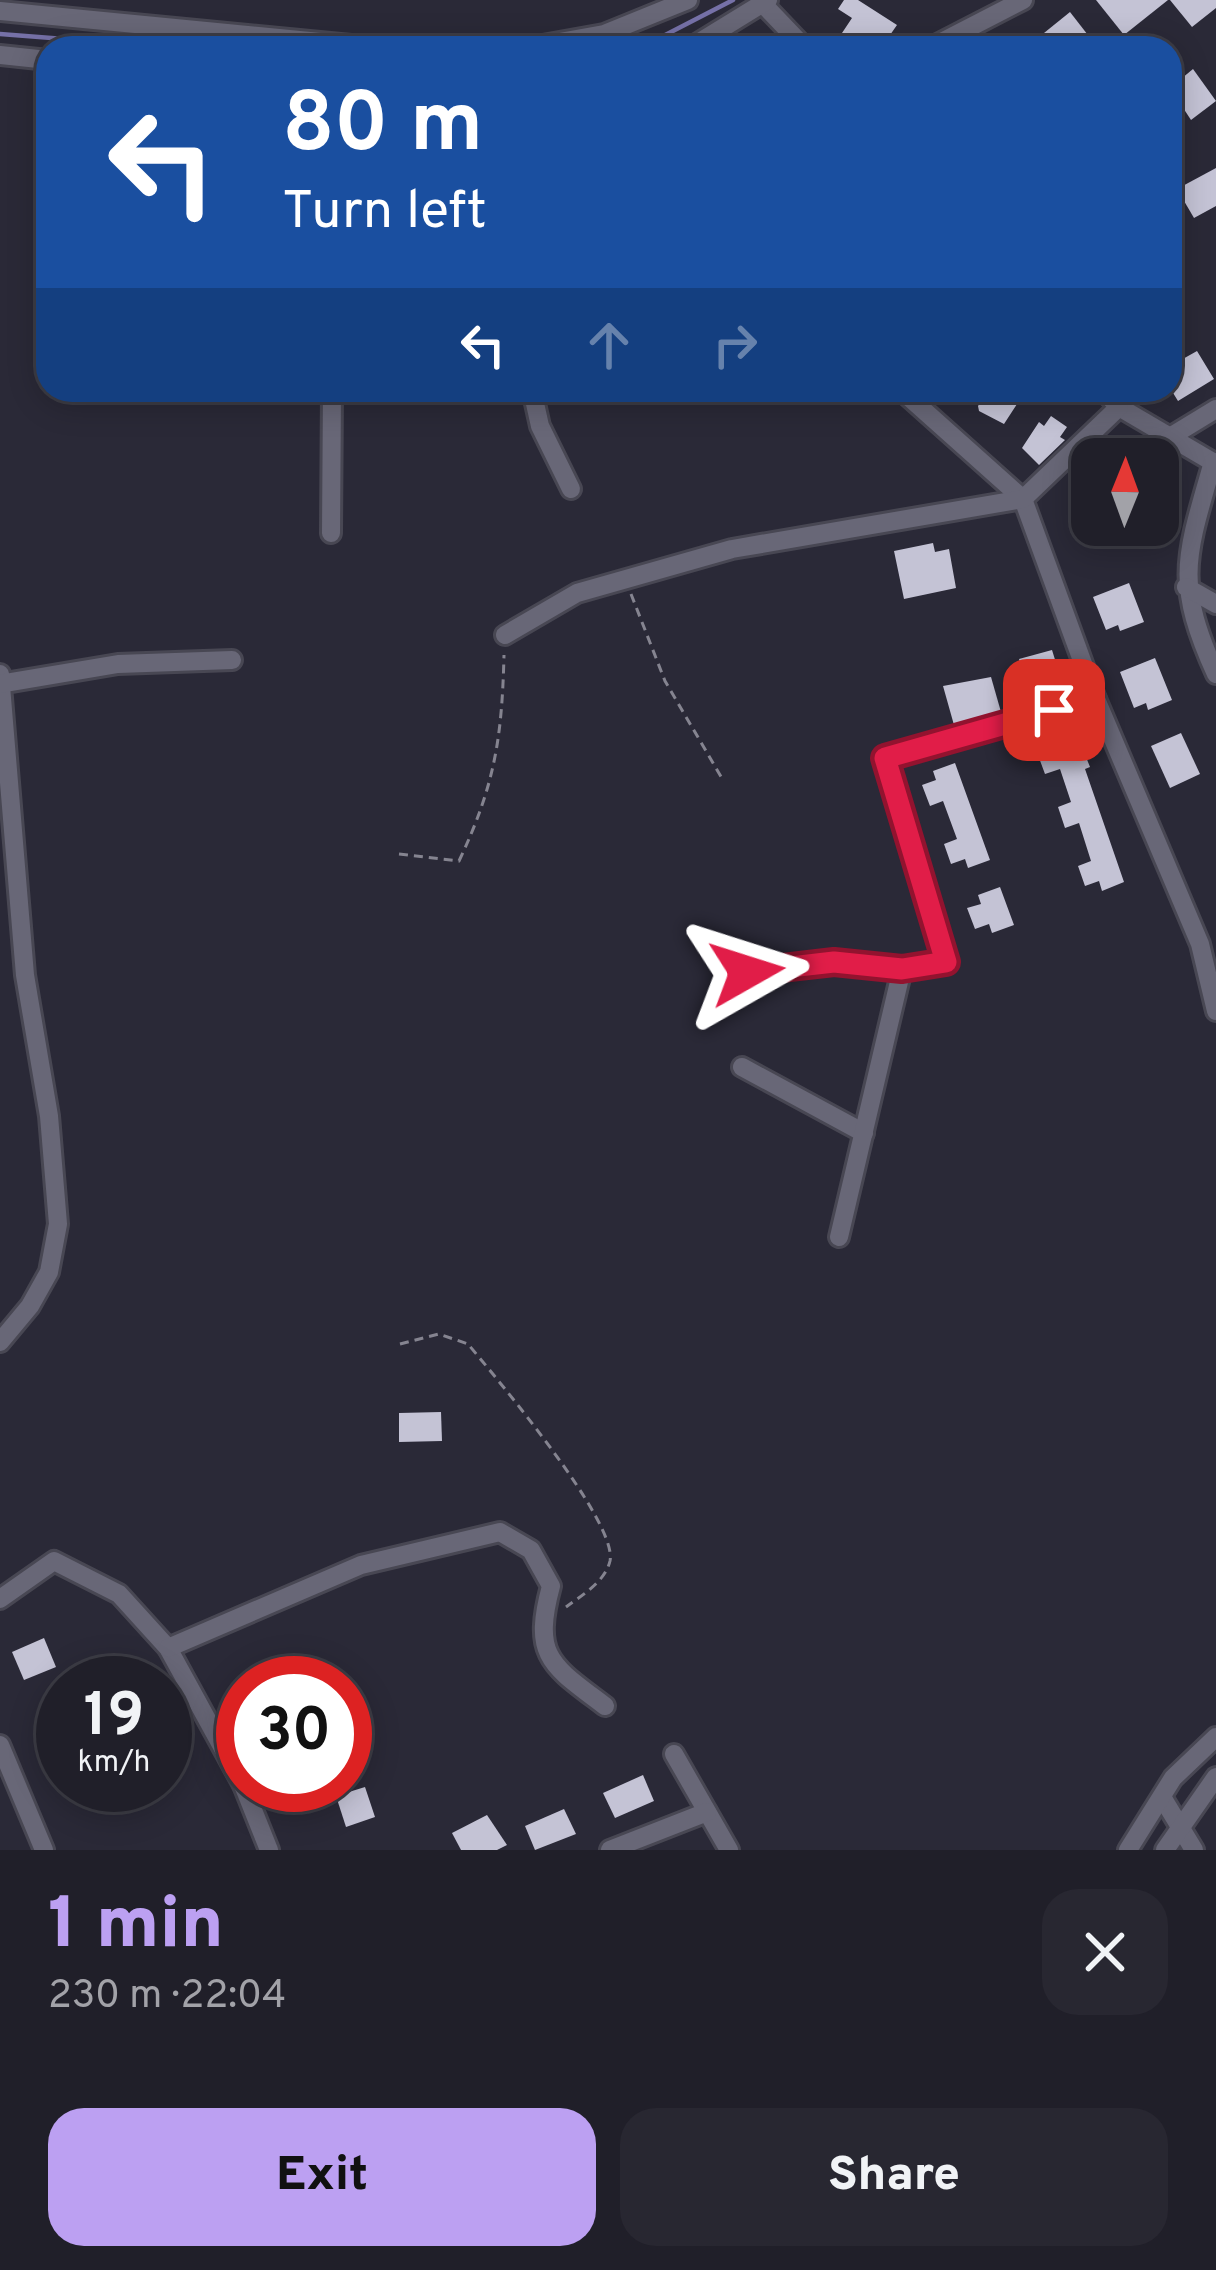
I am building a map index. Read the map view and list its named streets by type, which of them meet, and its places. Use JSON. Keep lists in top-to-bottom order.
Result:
{
  "north": "top",
  "page": {
    "turn": ["80 m", "Turn left"],
    "speed": "19 km/h",
    "limit": "30",
    "heading": ["1 min", "230 m · 22:04"],
    "buttons": ["Exit", "Share"]
  }
}
